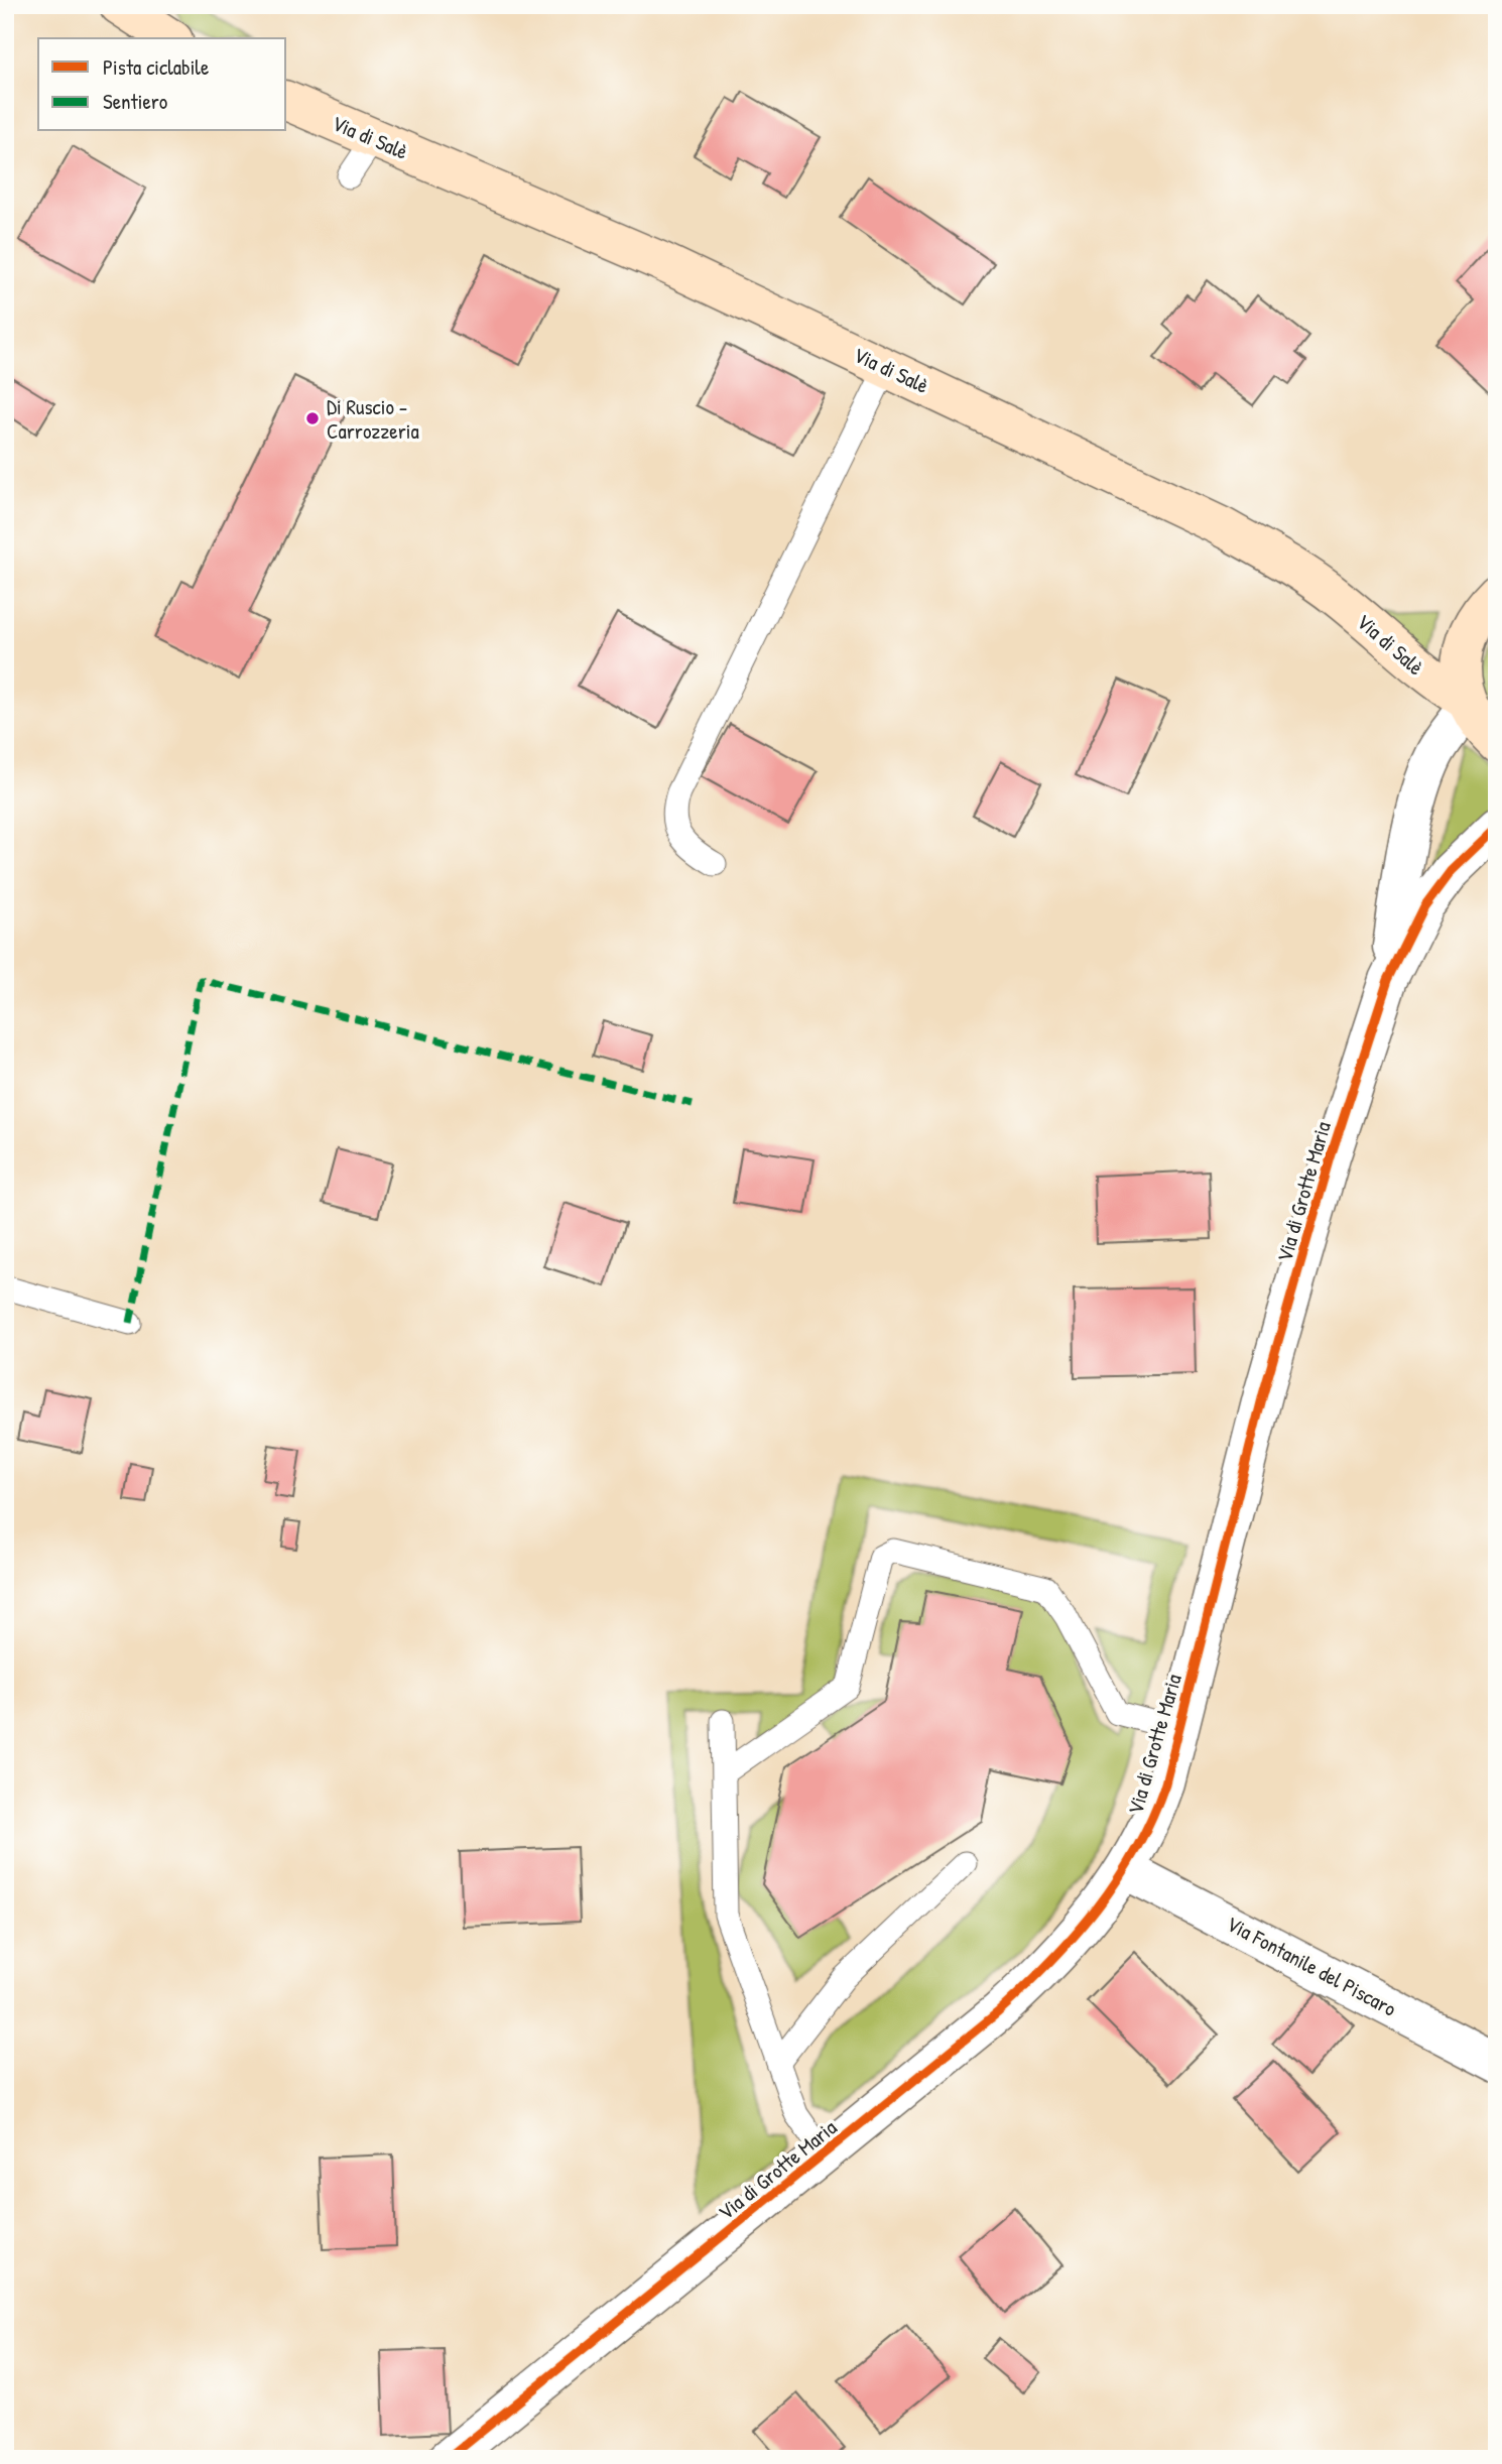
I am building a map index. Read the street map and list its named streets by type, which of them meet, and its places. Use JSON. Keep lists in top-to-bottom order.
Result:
{
  "streets": {
    "main road": ["Via di Salè"],
    "street": ["Via di Grotte Maria", "Via Fontanile del Piscaro"]
  },
  "crossings": [
    ["Via di Salè", "Via di Grotte Maria"],
    ["Via di Grotte Maria", "Via Fontanile del Piscaro"]
  ],
  "places": ["Di Ruscio - Carrozzeria"],
  "legend": ["Pista ciclabile", "Sentiero"]
}
